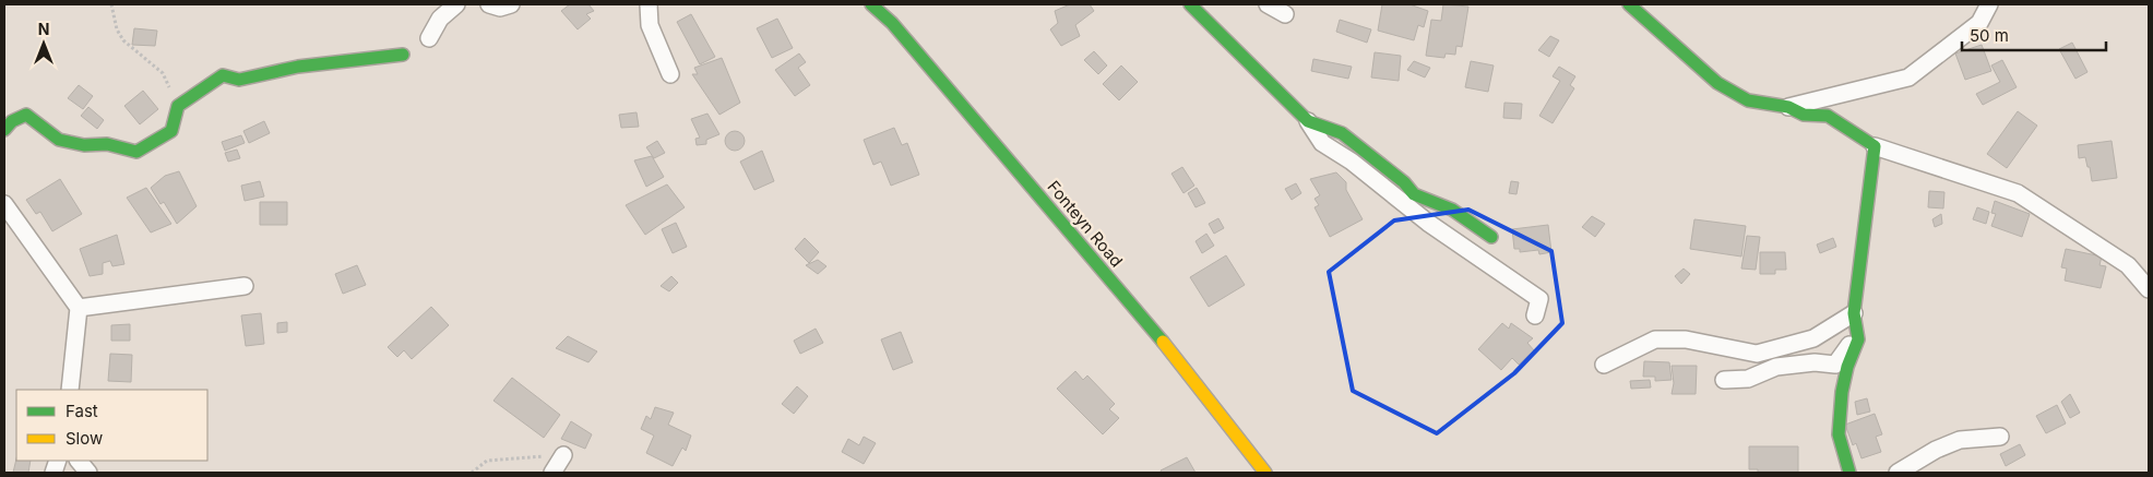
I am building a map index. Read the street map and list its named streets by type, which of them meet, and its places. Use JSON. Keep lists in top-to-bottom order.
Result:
{
  "streets": {
    "street": ["Fonteyn Road"]
  },
  "legend": ["Fast", "Slow"],
  "scale_bar": "50 m",
  "north": "top"
}
